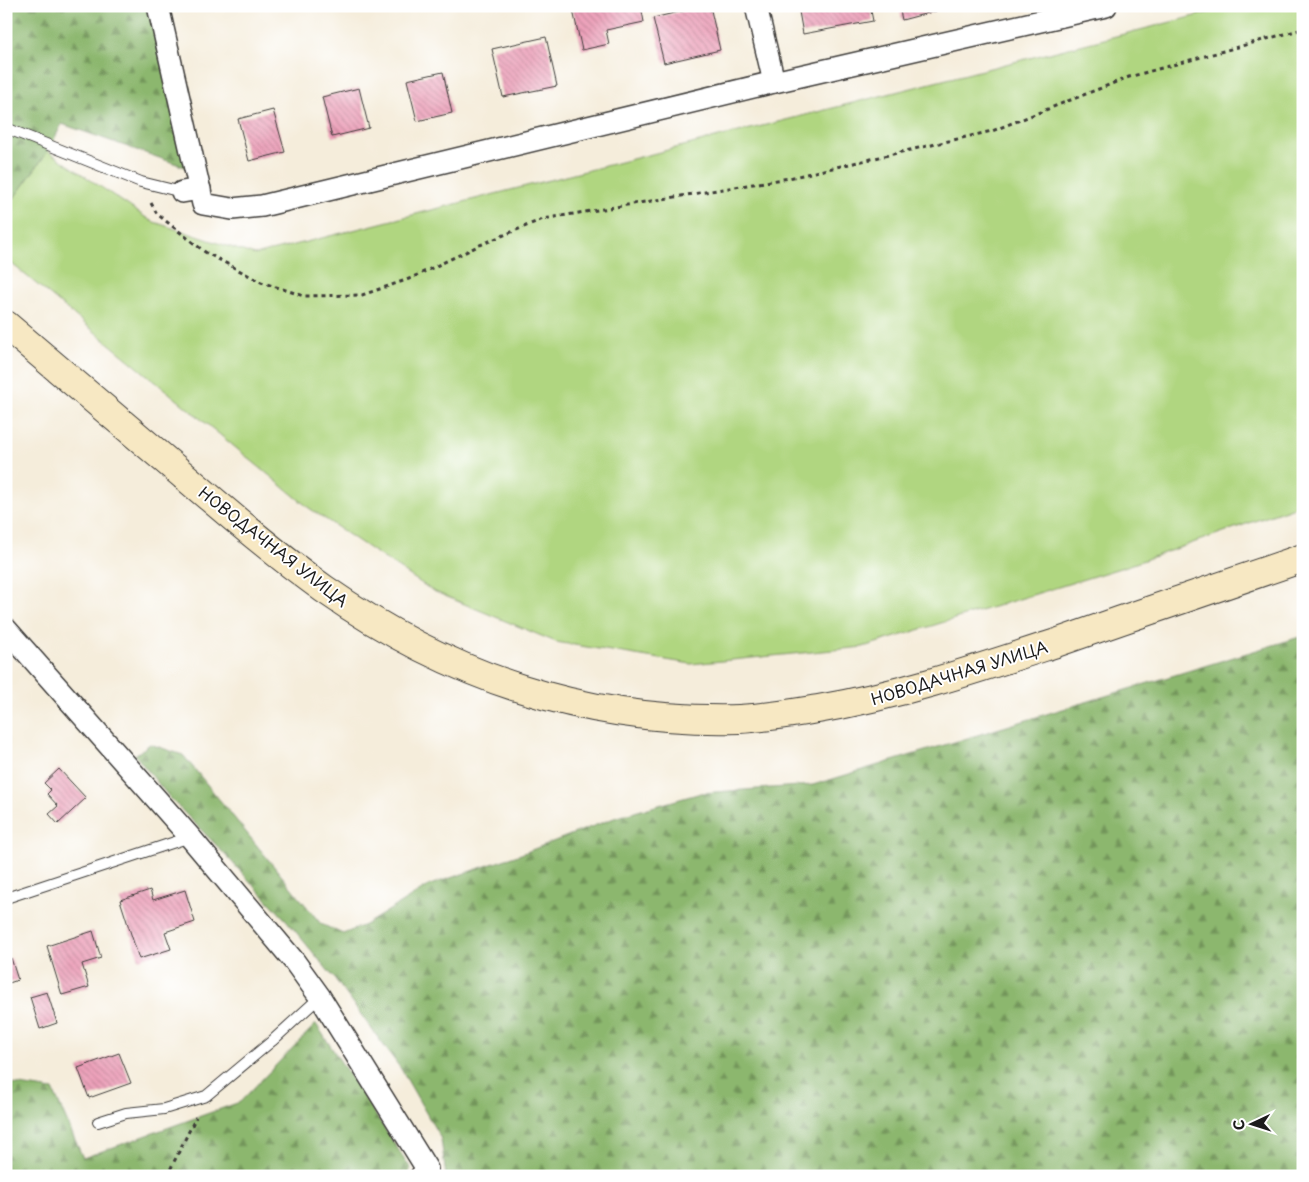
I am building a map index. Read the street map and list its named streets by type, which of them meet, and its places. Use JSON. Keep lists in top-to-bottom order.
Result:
{
  "streets": {
    "street": ["НОВОДАЧНАЯ УЛИЦА"]
  },
  "north": "left"
}
